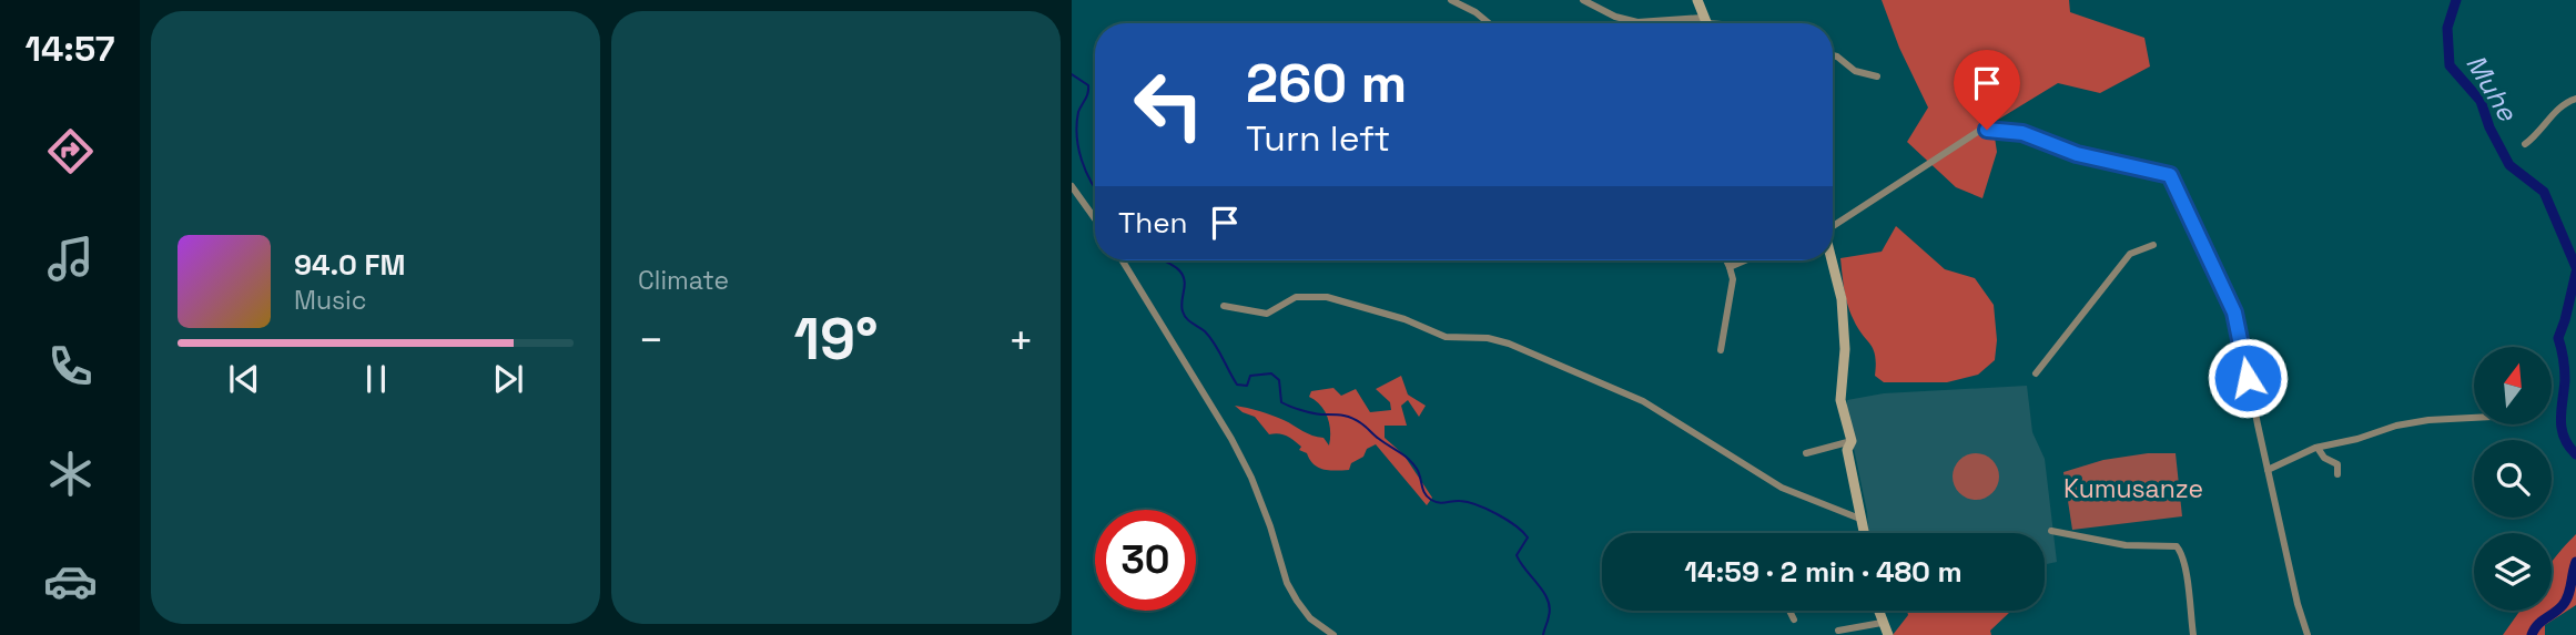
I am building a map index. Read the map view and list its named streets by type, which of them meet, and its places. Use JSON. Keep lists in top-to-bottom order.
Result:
{
  "water": ["Muhe"],
  "parks": ["Kumusanze"],
  "north": "top",
  "page": {
    "tabs": "14:57",
    "tile": "Climate",
    "turn": ["260 m", "Turn left"],
    "then": "Then",
    "song": ["94.0 FM", "Music"],
    "heat": ["−", "19°", "+"],
    "limit": "30",
    "trip": "14:59 · 2 min · 480 m"
  }
}
